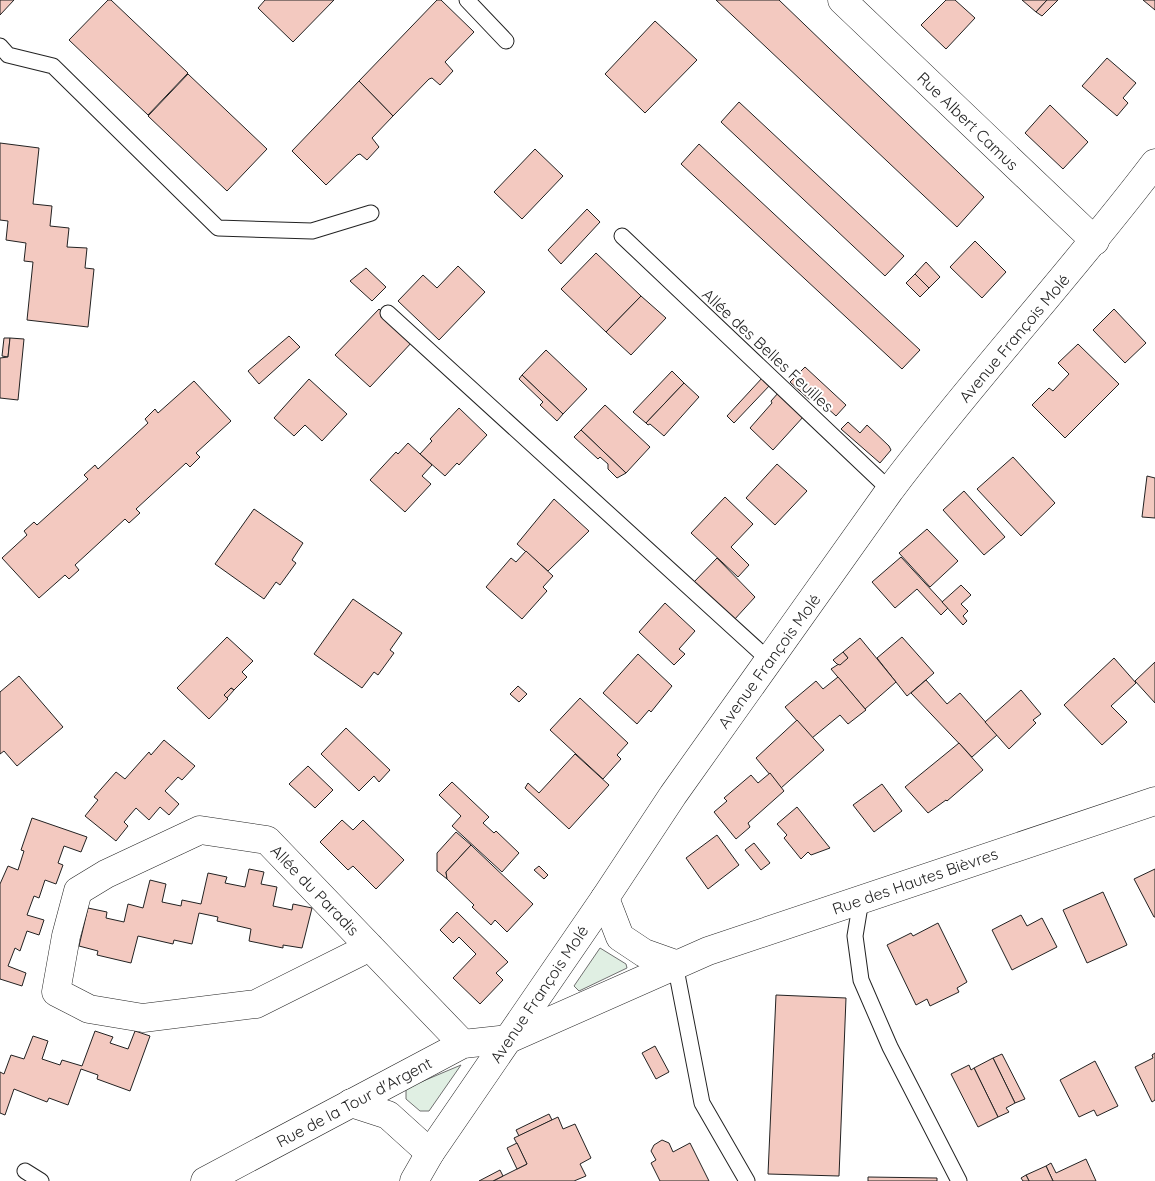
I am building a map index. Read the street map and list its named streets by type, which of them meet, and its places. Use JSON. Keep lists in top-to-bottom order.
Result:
{
  "streets": {
    "street": [
      "Rue Albert Camus",
      "Avenue François Molé",
      "Rue des Hautes Bièvres",
      "Allée du Paradis",
      "Rue de la Tour d'Argent"
    ],
    "lane": ["Allée des Belles Feuilles"]
  },
  "crossings": [
    ["Rue Albert Camus", "Avenue François Molé"],
    ["Avenue François Molé", "Allée des Belles Feuilles"],
    ["Avenue François Molé", "Rue des Hautes Bièvres"],
    ["Avenue François Molé", "Rue de la Tour d'Argent"],
    ["Rue des Hautes Bièvres", "Rue de la Tour d'Argent"],
    ["Allée du Paradis", "Rue de la Tour d'Argent"]
  ]
}
